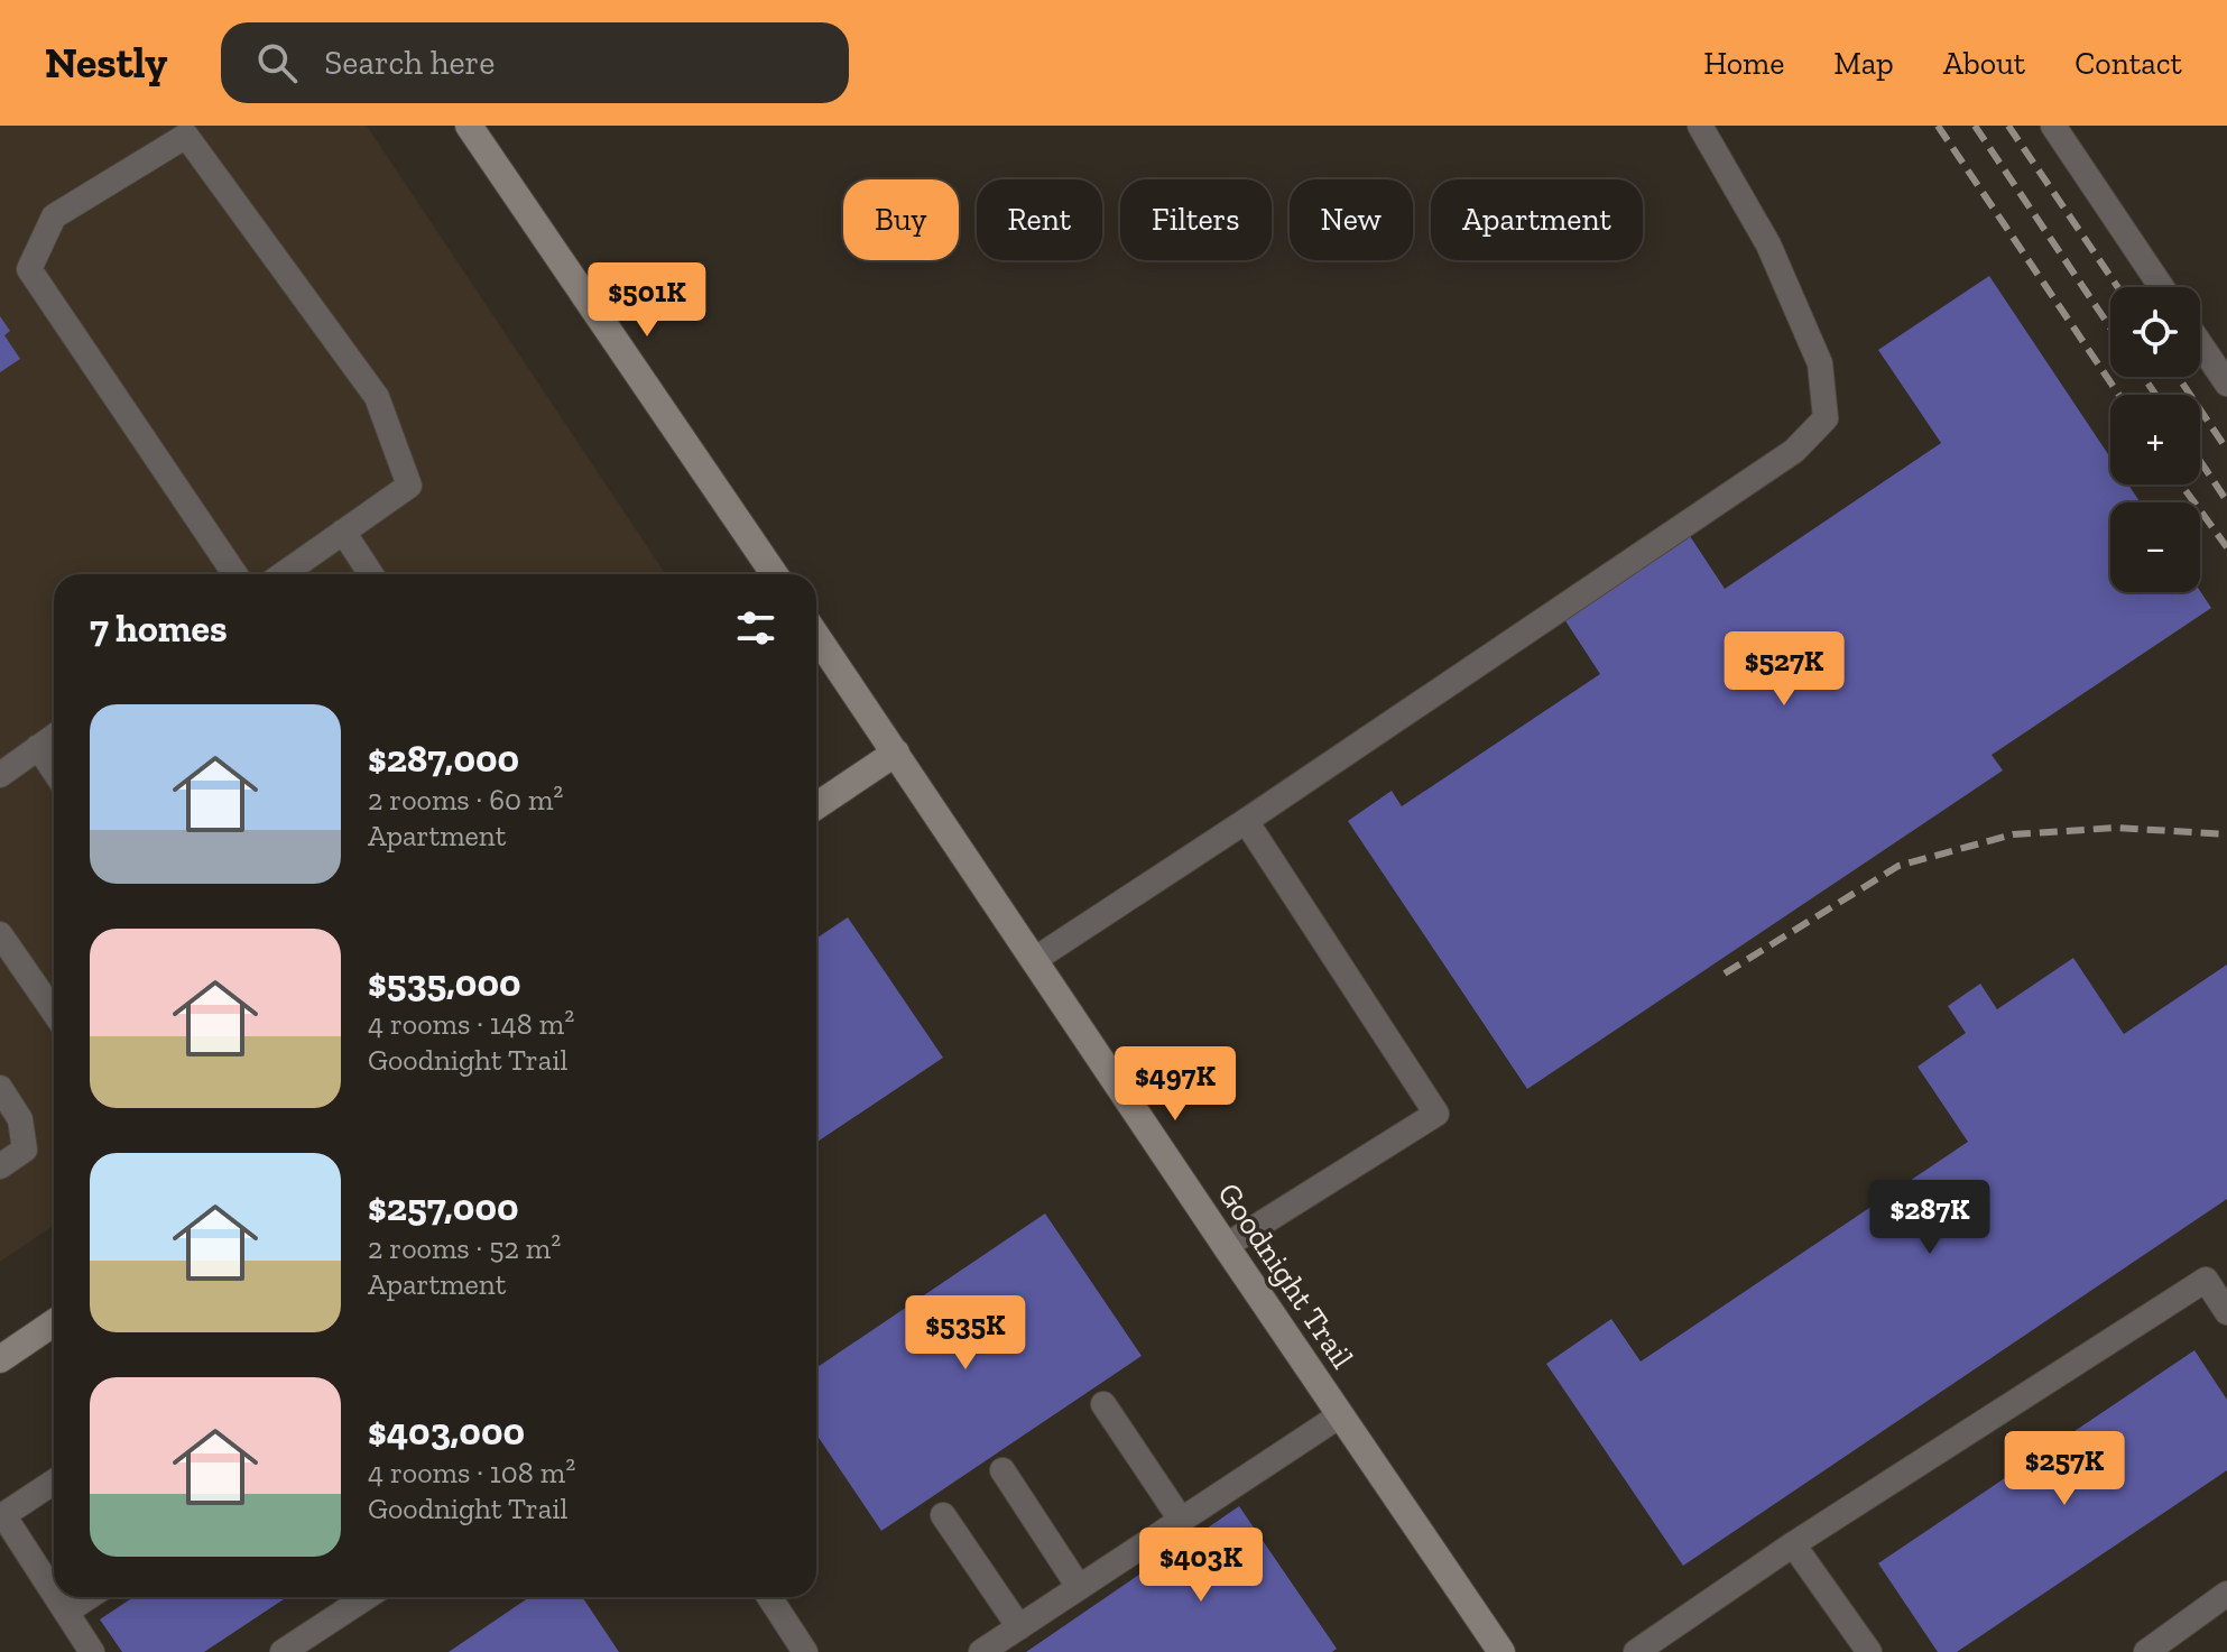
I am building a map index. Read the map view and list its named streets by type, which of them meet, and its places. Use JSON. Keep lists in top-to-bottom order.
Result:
{
  "streets": {
    "street": ["Goodnight Trail"]
  },
  "page": {
    "header": "Nestly",
    "search": "Search here",
    "nav": [
      "Home",
      "Map",
      "About",
      "Contact"
    ],
    "chip": [
      "Buy",
      "Rent",
      "Filters",
      "New",
      "Apartment"
    ],
    "price": [
      "$501K",
      "$527K",
      "$497K",
      "$287K",
      "$535K",
      "$257K",
      "$403K"
    ],
    "map_buttons": ["+", "−"],
    "heading": "7 homes",
    "list": [
      {
        "name": "$287,000",
        "note": "2 rooms · 60 m² · Apartment"
      },
      {
        "name": "$535,000",
        "note": "4 rooms · 148 m² · Goodnight Trail"
      },
      {
        "name": "$257,000",
        "note": "2 rooms · 52 m² · Apartment"
      },
      {
        "name": "$403,000",
        "note": "4 rooms · 108 m² · Goodnight Trail"
      }
    ]
  }
}
